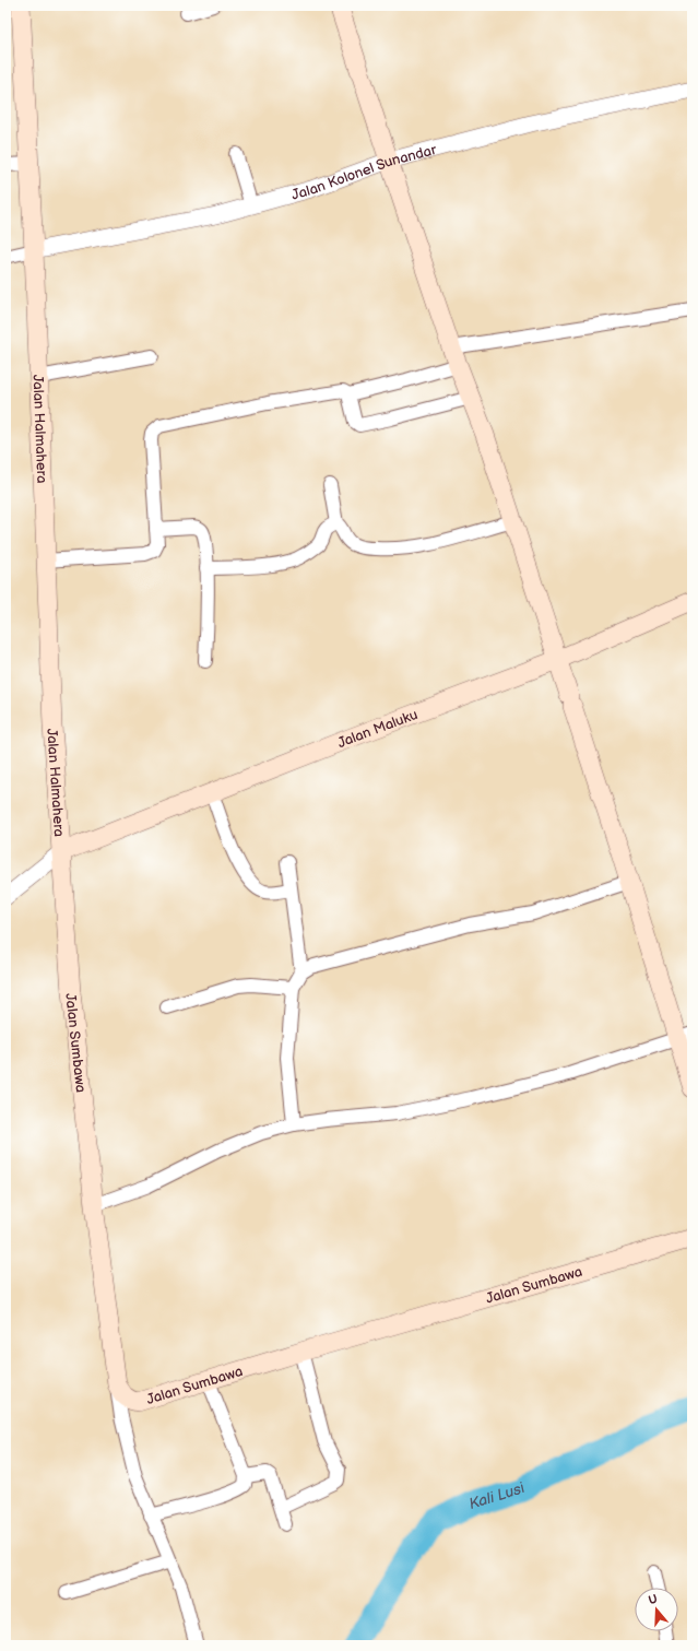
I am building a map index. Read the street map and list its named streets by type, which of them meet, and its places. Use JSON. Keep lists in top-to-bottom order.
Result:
{
  "streets": {
    "main road": ["Jalan Halmahera", "Jalan Maluku", "Jalan Sumbawa"],
    "street": ["Jalan Kolonel Sunandar"]
  },
  "crossings": [
    ["Jalan Kolonel Sunandar", "Jalan Halmahera"],
    ["Jalan Halmahera", "Jalan Maluku"],
    ["Jalan Halmahera", "Jalan Sumbawa"],
    ["Jalan Maluku", "Jalan Sumbawa"]
  ],
  "water": ["Kali Lusi"],
  "north": "top"
}
